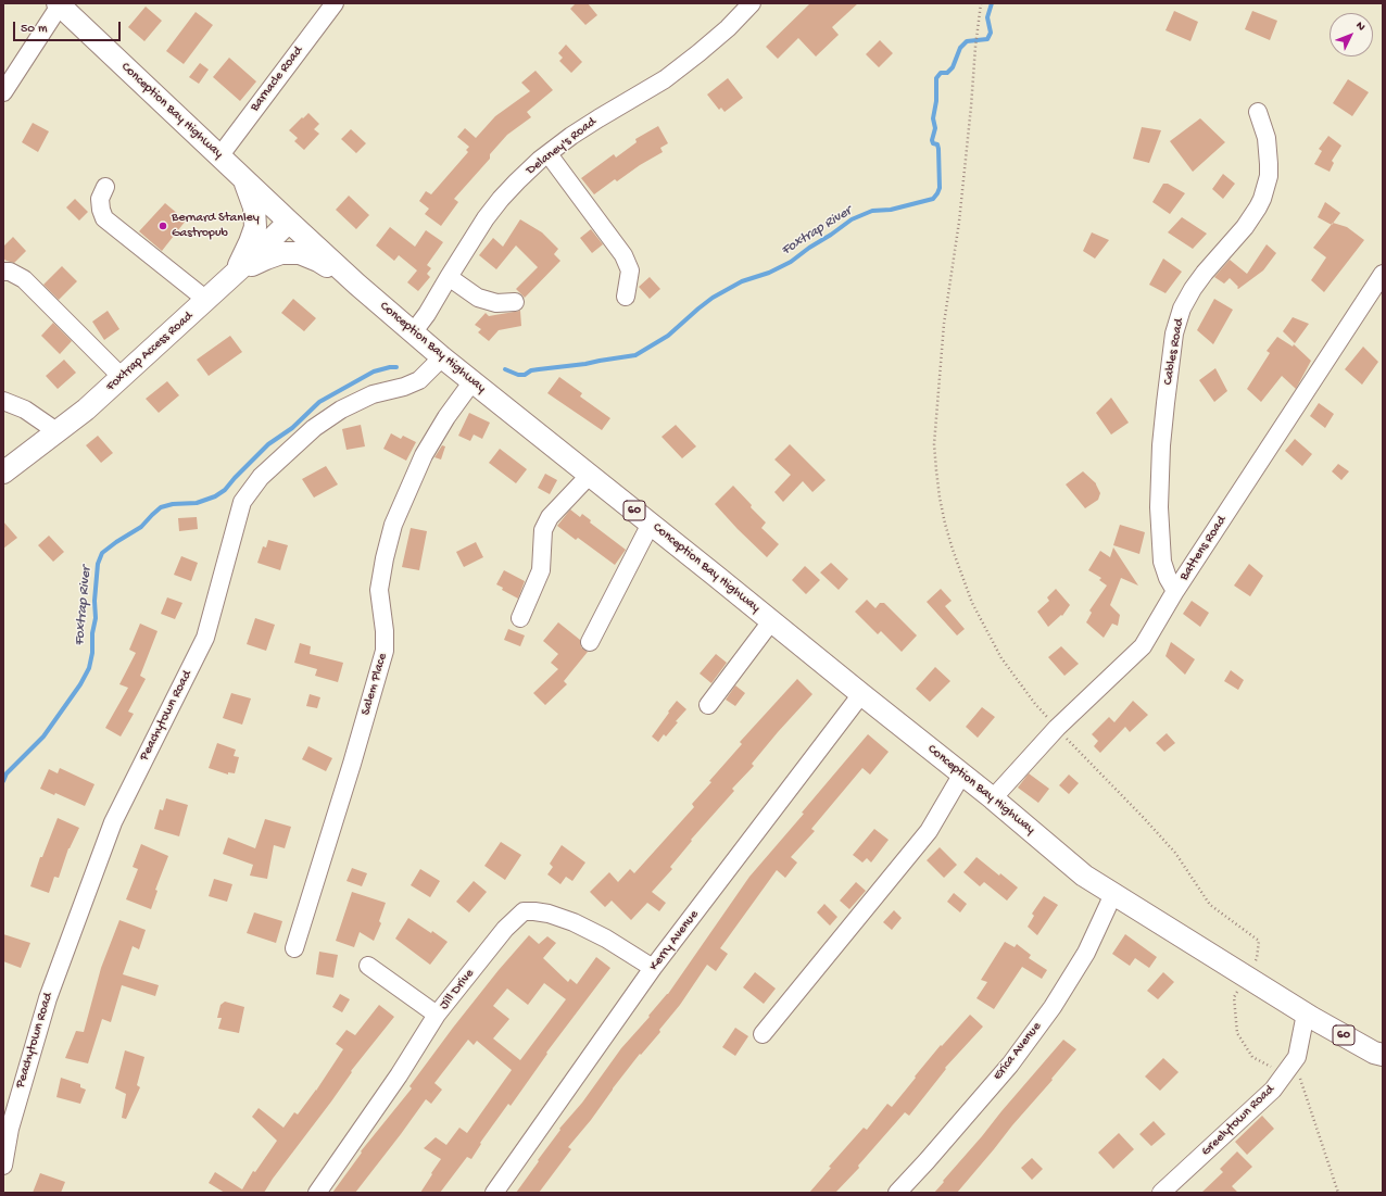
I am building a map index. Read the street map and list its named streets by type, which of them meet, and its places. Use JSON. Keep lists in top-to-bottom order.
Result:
{
  "streets": {
    "main road": ["Conception Bay Highway", "Foxtrap Access Road", "60"],
    "street": [
      "Barnacle Road",
      "Delaney's Road",
      "Cables Road",
      "Battens Road",
      "Salem Place",
      "Peachytown Road",
      "Kerry Avenue",
      "Jill Drive",
      "Erica Avenue",
      "Greelytown Road"
    ]
  },
  "crossings": [
    ["Barnacle Road", "Conception Bay Highway"],
    ["Conception Bay Highway", "Delaney's Road"],
    ["Conception Bay Highway", "Foxtrap Access Road"],
    ["Conception Bay Highway", "Battens Road"],
    ["Conception Bay Highway", "Salem Place"],
    ["Conception Bay Highway", "Peachytown Road"],
    ["Conception Bay Highway", "Kerry Avenue"],
    ["Conception Bay Highway", "Erica Avenue"],
    ["Conception Bay Highway", "Greelytown Road"],
    ["Cables Road", "Battens Road"],
    ["Kerry Avenue", "Jill Drive"]
  ],
  "water": ["Foxtrap River"],
  "places": ["Bernard Stanley Gastropub"],
  "scale_bar": "50 m",
  "north": "top right"
}
